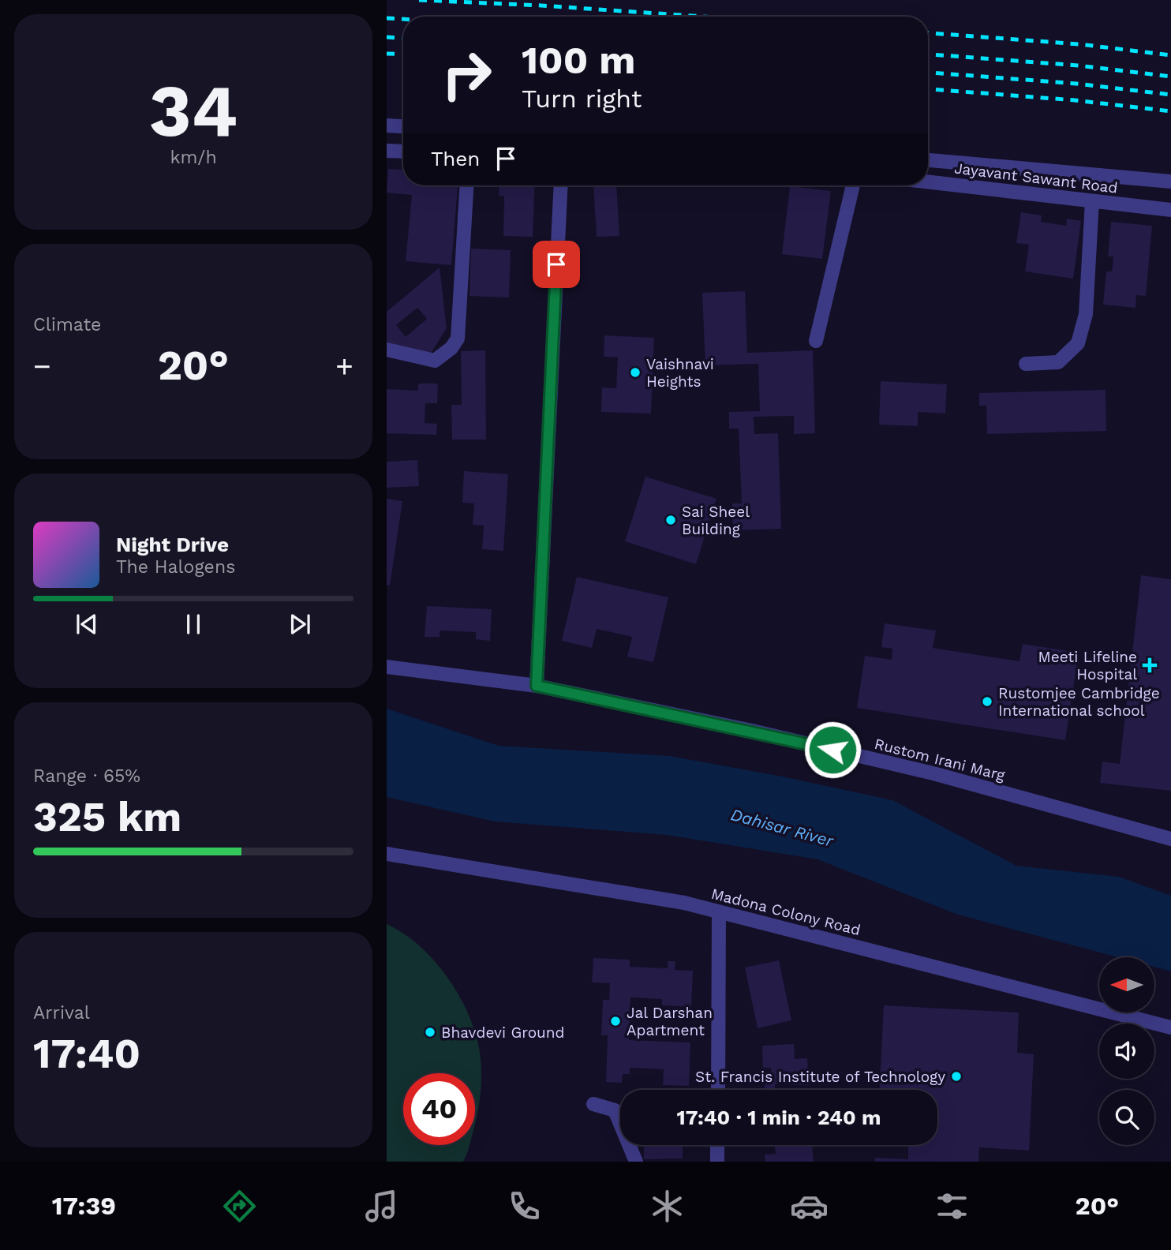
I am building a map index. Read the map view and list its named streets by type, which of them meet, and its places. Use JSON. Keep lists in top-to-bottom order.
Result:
{
  "streets": {
    "street": ["Jayavant Sawant Road", "Rustom Irani Marg", "Madona Colony Road"]
  },
  "water": ["Dahisar River"],
  "places": {
    "other": [
      "Vaishnavi Heights",
      "Sai Sheel Building",
      "Rustomjee Cambridge International school",
      "Jal Darshan Apartment",
      "Bhavdevi Ground",
      "St. Francis Institute of Technology"
    ],
    "health": ["Meeti Lifeline Hospital"]
  },
  "north": "left",
  "page": {
    "tile": [
      ["34", "km/h"],
      "Climate",
      ["Range · 65%", "325 km"],
      ["Arrival", "17:40"]
    ],
    "turn": ["100 m", "Turn right"],
    "then": "Then",
    "heat": ["−", "20°", "+"],
    "song": ["Night Drive", "The Halogens"],
    "limit": "40",
    "trip": "17:40 · 1 min · 240 m",
    "tabs": ["17:39", "20°"]
  }
}
